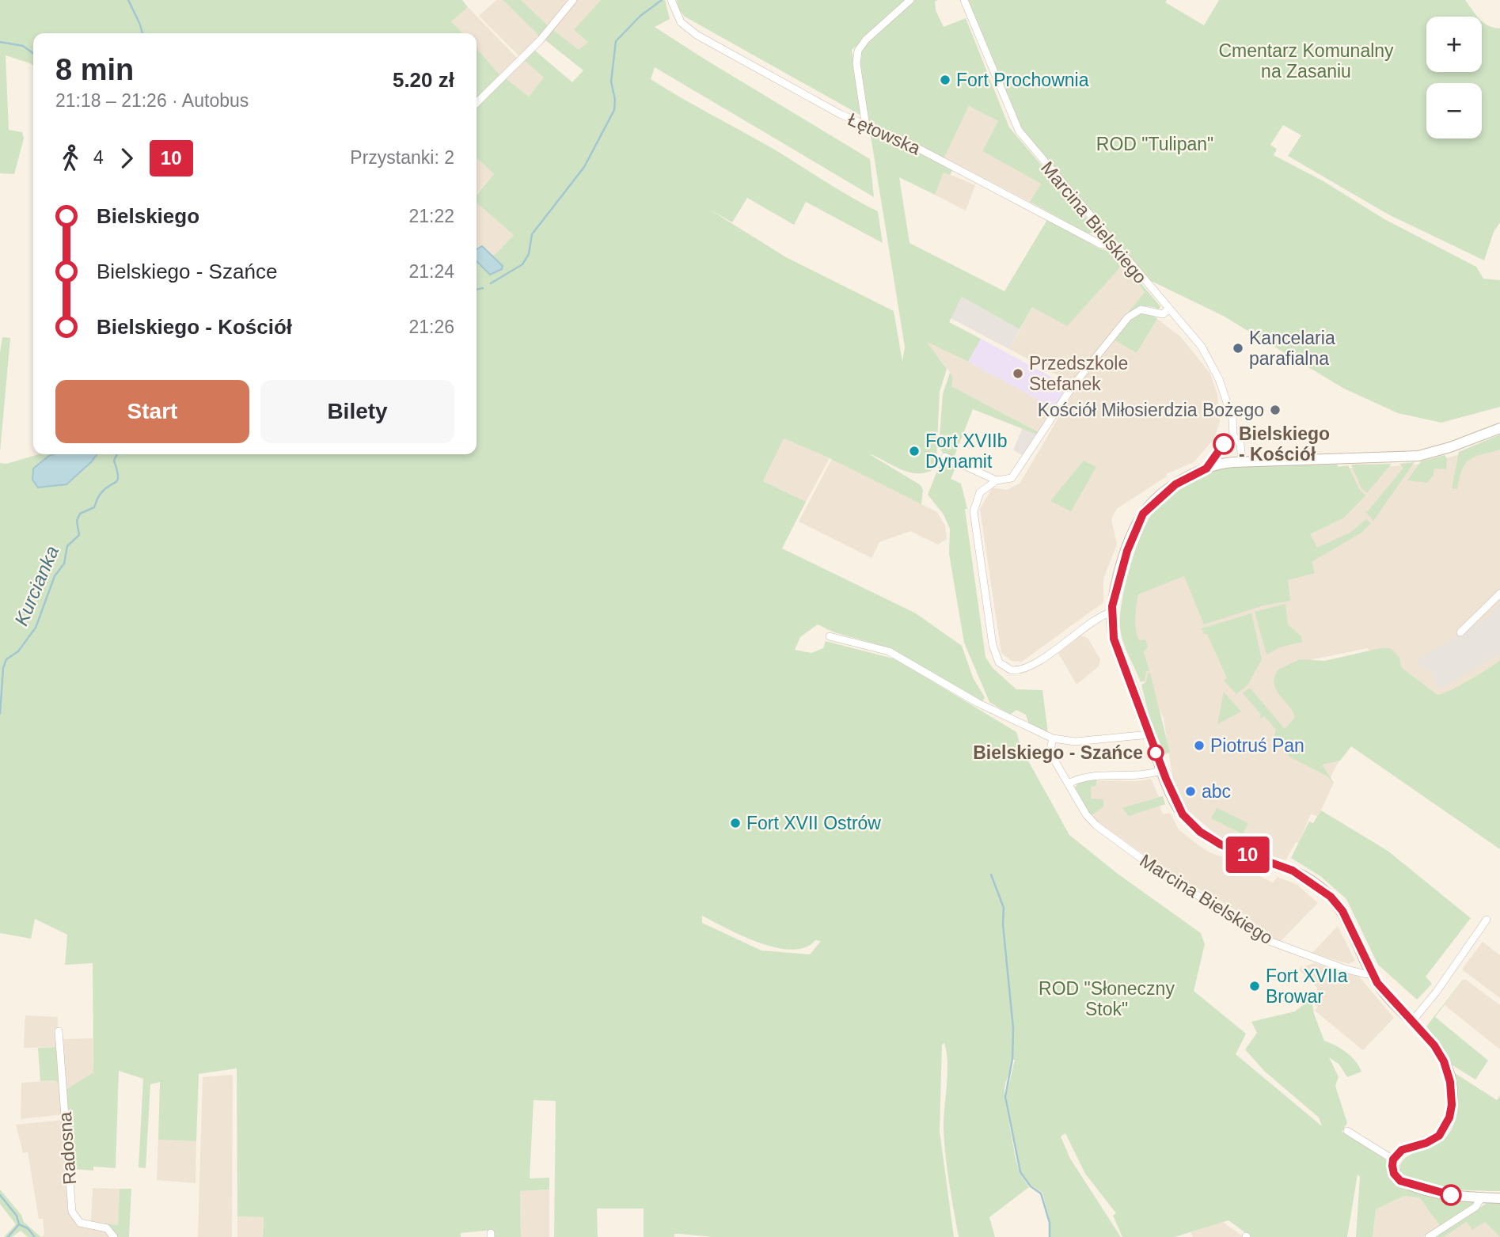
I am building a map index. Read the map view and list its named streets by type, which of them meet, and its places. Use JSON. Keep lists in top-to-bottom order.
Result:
{
  "streets": {
    "street": ["Łętowska", "Marcina Bielskiego", "Radosna"]
  },
  "crossings": [
    ["Łętowska", "Marcina Bielskiego"]
  ],
  "water": ["Kurcianka"],
  "parks": ["Cmentarz Komunalny na Zasaniu", "ROD \"Tulipan\"", "ROD \"Słoneczny Stok\""],
  "places": [
    "Fort Prochownia",
    "Kancelaria parafialna",
    "Przedszkole Stefanek",
    "Kościół Miłosierdzia Bożego",
    "Bielskiego - Kościół",
    "Fort XVIIb Dynamit",
    "Piotruś Pan",
    "Bielskiego - Szańce",
    "abc",
    "Fort XVII Ostrów",
    "Fort XVIIa Browar"
  ],
  "lines": ["bus line 10"],
  "page": {
    "on_map": "10",
    "map_buttons": ["+", "−"],
    "heading": ["8 min", "21:18 – 21:26 · Autobus", "5.20 zł"],
    "legs": ["4", "10", "Przystanki: 2"],
    "list": [
      {
        "name": "Bielskiego",
        "value": "21:22"
      },
      {
        "name": "Bielskiego - Szańce",
        "value": "21:24"
      },
      {
        "name": "Bielskiego - Kościół",
        "value": "21:26"
      }
    ],
    "buttons": ["Start", "Bilety"]
  }
}
